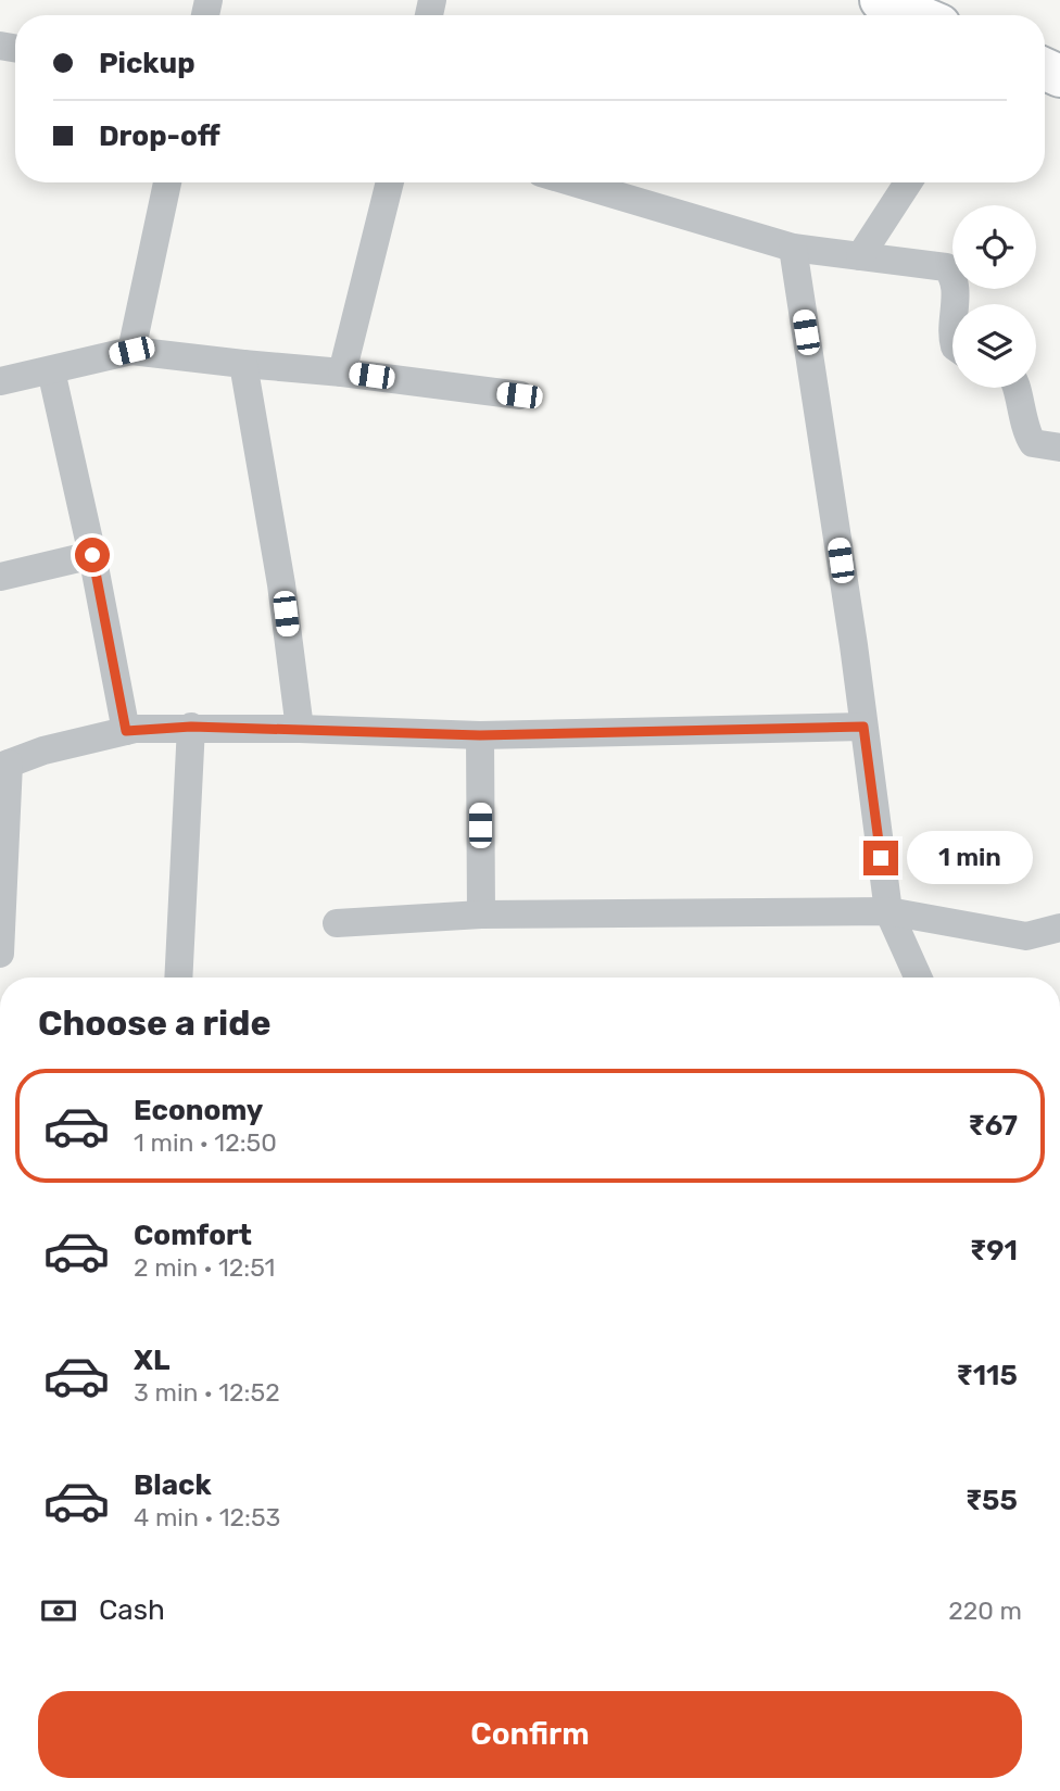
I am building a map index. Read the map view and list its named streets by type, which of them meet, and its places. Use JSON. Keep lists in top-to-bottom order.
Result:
{
  "page": {
    "banner": ["Pickup", "Drop-off"],
    "bubble": "1 min",
    "heading": "Choose a ride",
    "list": [
      {
        "name": "Economy",
        "note": "1 min · 12:50",
        "value": "₹67"
      },
      {
        "name": "Comfort",
        "note": "2 min · 12:51",
        "value": "₹91"
      },
      {
        "name": "XL",
        "note": "3 min · 12:52",
        "value": "₹115"
      },
      {
        "name": "Black",
        "note": "4 min · 12:53",
        "value": "₹55"
      }
    ],
    "pay": ["Cash", "220 m"],
    "buttons": "Confirm"
  }
}
